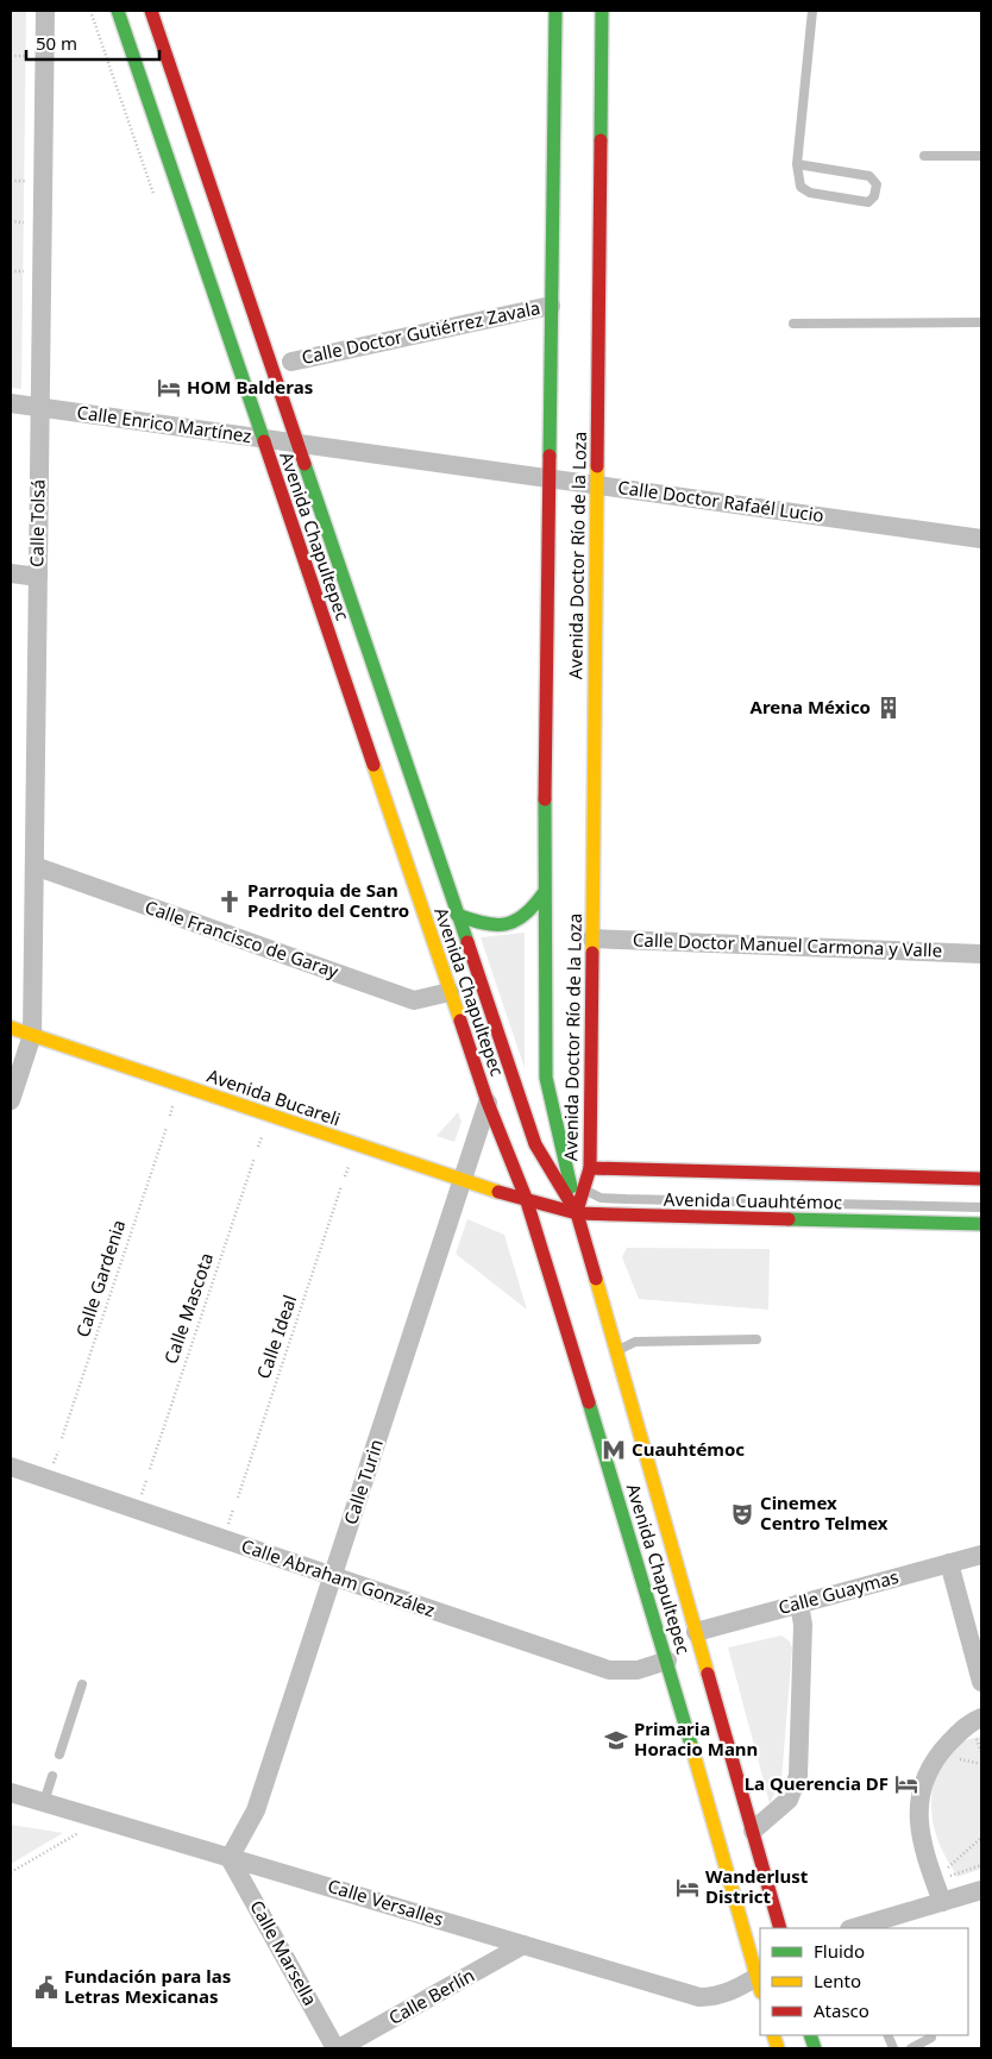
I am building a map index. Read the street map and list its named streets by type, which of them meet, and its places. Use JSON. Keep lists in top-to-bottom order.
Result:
{
  "streets": {
    "main road": [
      "Avenida Chapultepec",
      "Avenida Doctor Río de la Loza",
      "Avenida Bucareli",
      "Avenida Cuauhtémoc"
    ],
    "street": [
      "Calle Doctor Gutiérrez Zavala",
      "Calle Enrico Martínez",
      "Calle Doctor Rafaél Lucio",
      "Calle Tolsá",
      "Calle Francisco de Garay",
      "Calle Doctor Manuel Carmona y Valle",
      "Calle Turin",
      "Calle Abraham González",
      "Calle Guaymas",
      "Calle Versalles",
      "Calle Marsella",
      "Calle Berlín"
    ],
    "path": ["Calle Gardenia", "Calle Mascota", "Calle Ideal"]
  },
  "crossings": [
    ["Calle Doctor Gutiérrez Zavala", "Avenida Doctor Río de la Loza"],
    ["Calle Enrico Martínez", "Calle Doctor Rafaél Lucio"],
    ["Calle Enrico Martínez", "Calle Tolsá"],
    ["Calle Enrico Martínez", "Avenida Chapultepec"],
    ["Calle Doctor Rafaél Lucio", "Avenida Chapultepec"],
    ["Calle Doctor Rafaél Lucio", "Avenida Doctor Río de la Loza"],
    ["Calle Tolsá", "Calle Francisco de Garay"],
    ["Calle Tolsá", "Avenida Bucareli"],
    ["Avenida Chapultepec", "Avenida Doctor Río de la Loza"],
    ["Avenida Chapultepec", "Calle Francisco de Garay"],
    ["Avenida Chapultepec", "Avenida Bucareli"],
    ["Avenida Chapultepec", "Avenida Cuauhtémoc"],
    ["Avenida Chapultepec", "Calle Turin"],
    ["Avenida Chapultepec", "Calle Abraham González"],
    ["Avenida Chapultepec", "Calle Guaymas"],
    ["Avenida Chapultepec", "Calle Versalles"],
    ["Avenida Doctor Río de la Loza", "Calle Doctor Manuel Carmona y Valle"],
    ["Avenida Doctor Río de la Loza", "Avenida Cuauhtémoc"],
    ["Avenida Bucareli", "Avenida Cuauhtémoc"],
    ["Avenida Bucareli", "Calle Turin"],
    ["Calle Turin", "Calle Abraham González"],
    ["Calle Turin", "Calle Versalles"],
    ["Calle Turin", "Calle Marsella"],
    ["Calle Versalles", "Calle Marsella"],
    ["Calle Versalles", "Calle Berlín"],
    ["Calle Marsella", "Calle Berlín"]
  ],
  "places": {
    "hotel": ["HOM Balderas", "La Querencia DF", "Wanderlust District"],
    "building": ["Arena México"],
    "church": ["Parroquia de San Pedrito del Centro"],
    "metro station": ["Cuauhtémoc"],
    "theatre": ["Cinemex Centro Telmex"],
    "school or university": ["Primaria Horacio Mann"],
    "public building": ["Fundación para las Letras Mexicanas"]
  },
  "legend": ["Fluido", "Lento", "Atasco"],
  "scale_bar": "50 m"
}
